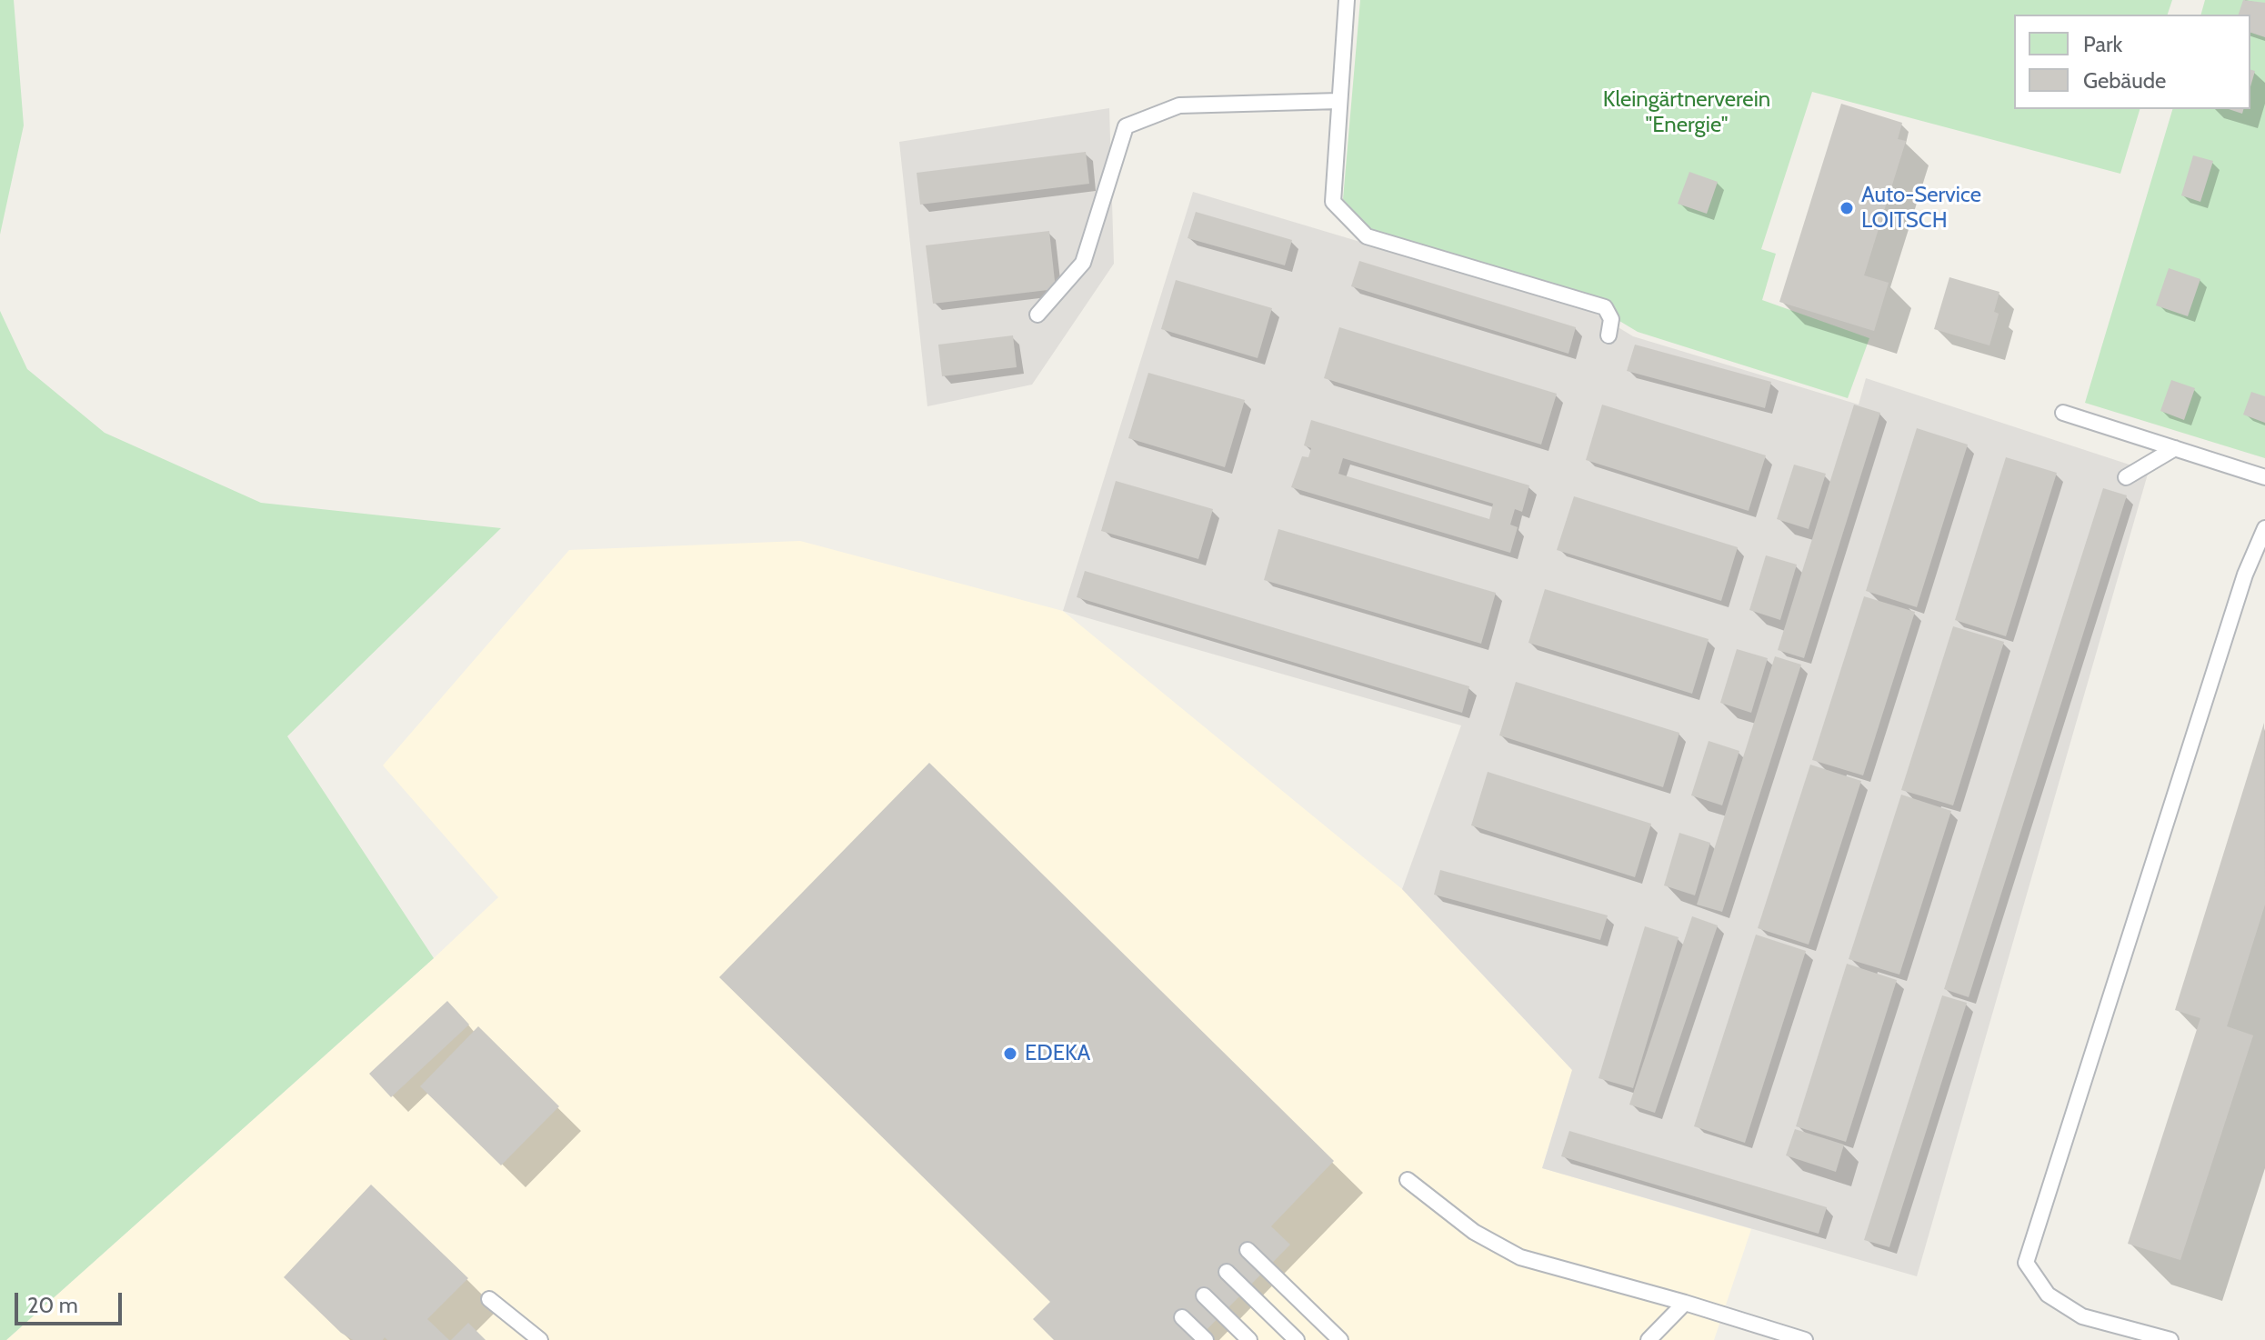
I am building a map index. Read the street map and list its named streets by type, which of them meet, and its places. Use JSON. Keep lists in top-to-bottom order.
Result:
{
  "parks": ["Kleingärtnerverein \"Energie\""],
  "places": ["Auto-Service LOITSCH", "EDEKA"],
  "legend": ["Park", "Gebäude"],
  "scale_bar": "20 m"
}
